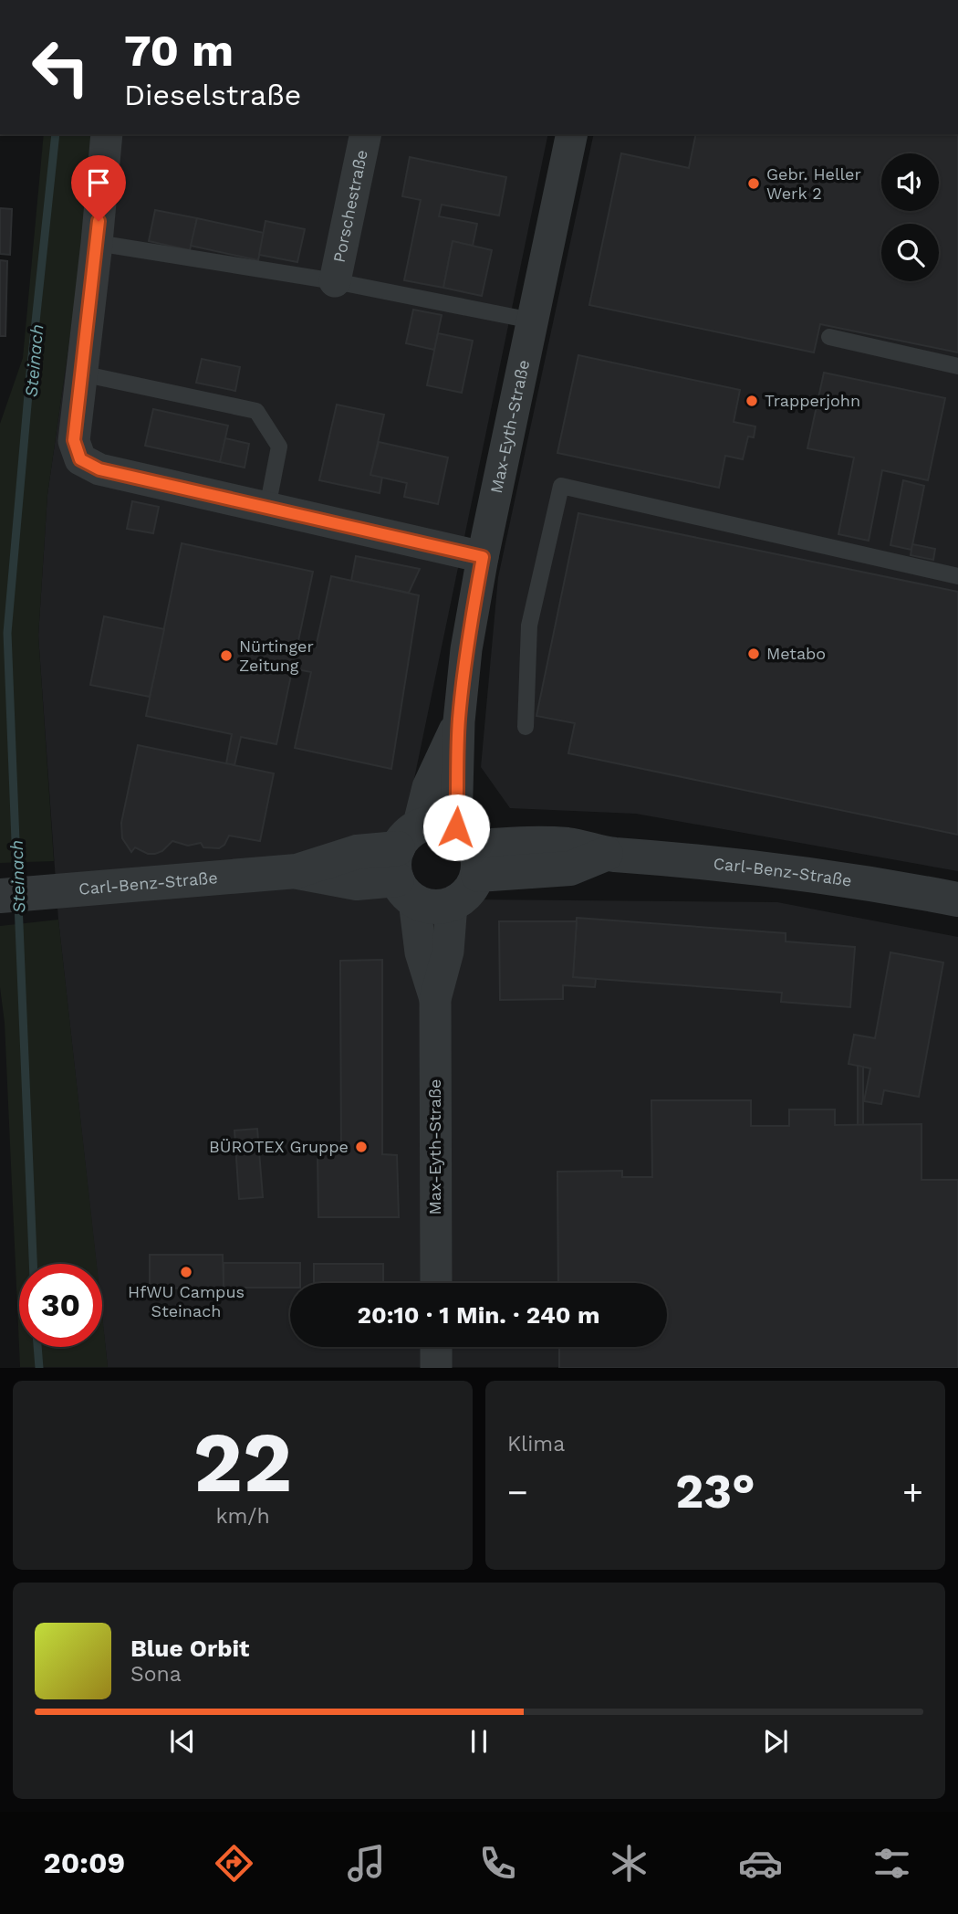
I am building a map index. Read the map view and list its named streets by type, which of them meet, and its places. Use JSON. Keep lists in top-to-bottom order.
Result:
{
  "streets": {
    "street": ["Porschestraße", "Max-Eyth-Straße", "Carl-Benz-Straße"]
  },
  "crossings": [
    ["Max-Eyth-Straße", "Carl-Benz-Straße"]
  ],
  "water": ["Steinach"],
  "places": [
    "Gebr. Heller Werk 2",
    "Trapperjohn",
    "Metabo",
    "Nürtinger Zeitung",
    "BÜROTEX Gruppe",
    "HfWU Campus Steinach"
  ],
  "page": {
    "turn": ["70 m", "Dieselstraße"],
    "limit": "30",
    "trip": "20:10 · 1 Min. · 240 m",
    "tile": [
      ["22", "km/h"],
      "Klima"
    ],
    "heat": ["−", "23°", "+"],
    "song": ["Blue Orbit", "Sona"],
    "tabs": "20:09"
  }
}
